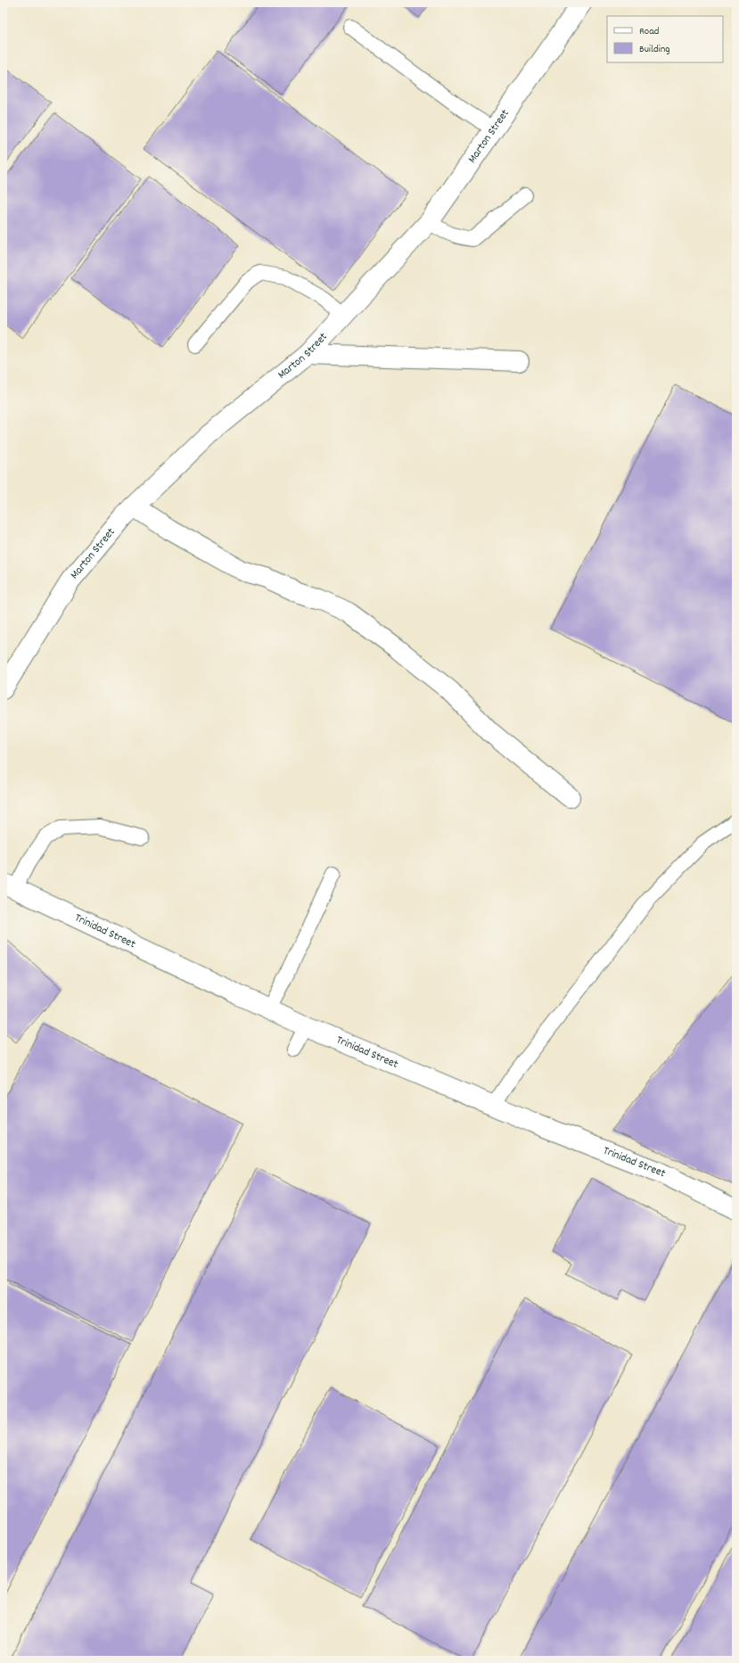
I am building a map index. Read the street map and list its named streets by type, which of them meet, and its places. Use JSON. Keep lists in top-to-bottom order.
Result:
{
  "streets": {
    "street": ["Marton Street", "Trinidad Street"]
  },
  "legend": ["Road", "Building"]
}
